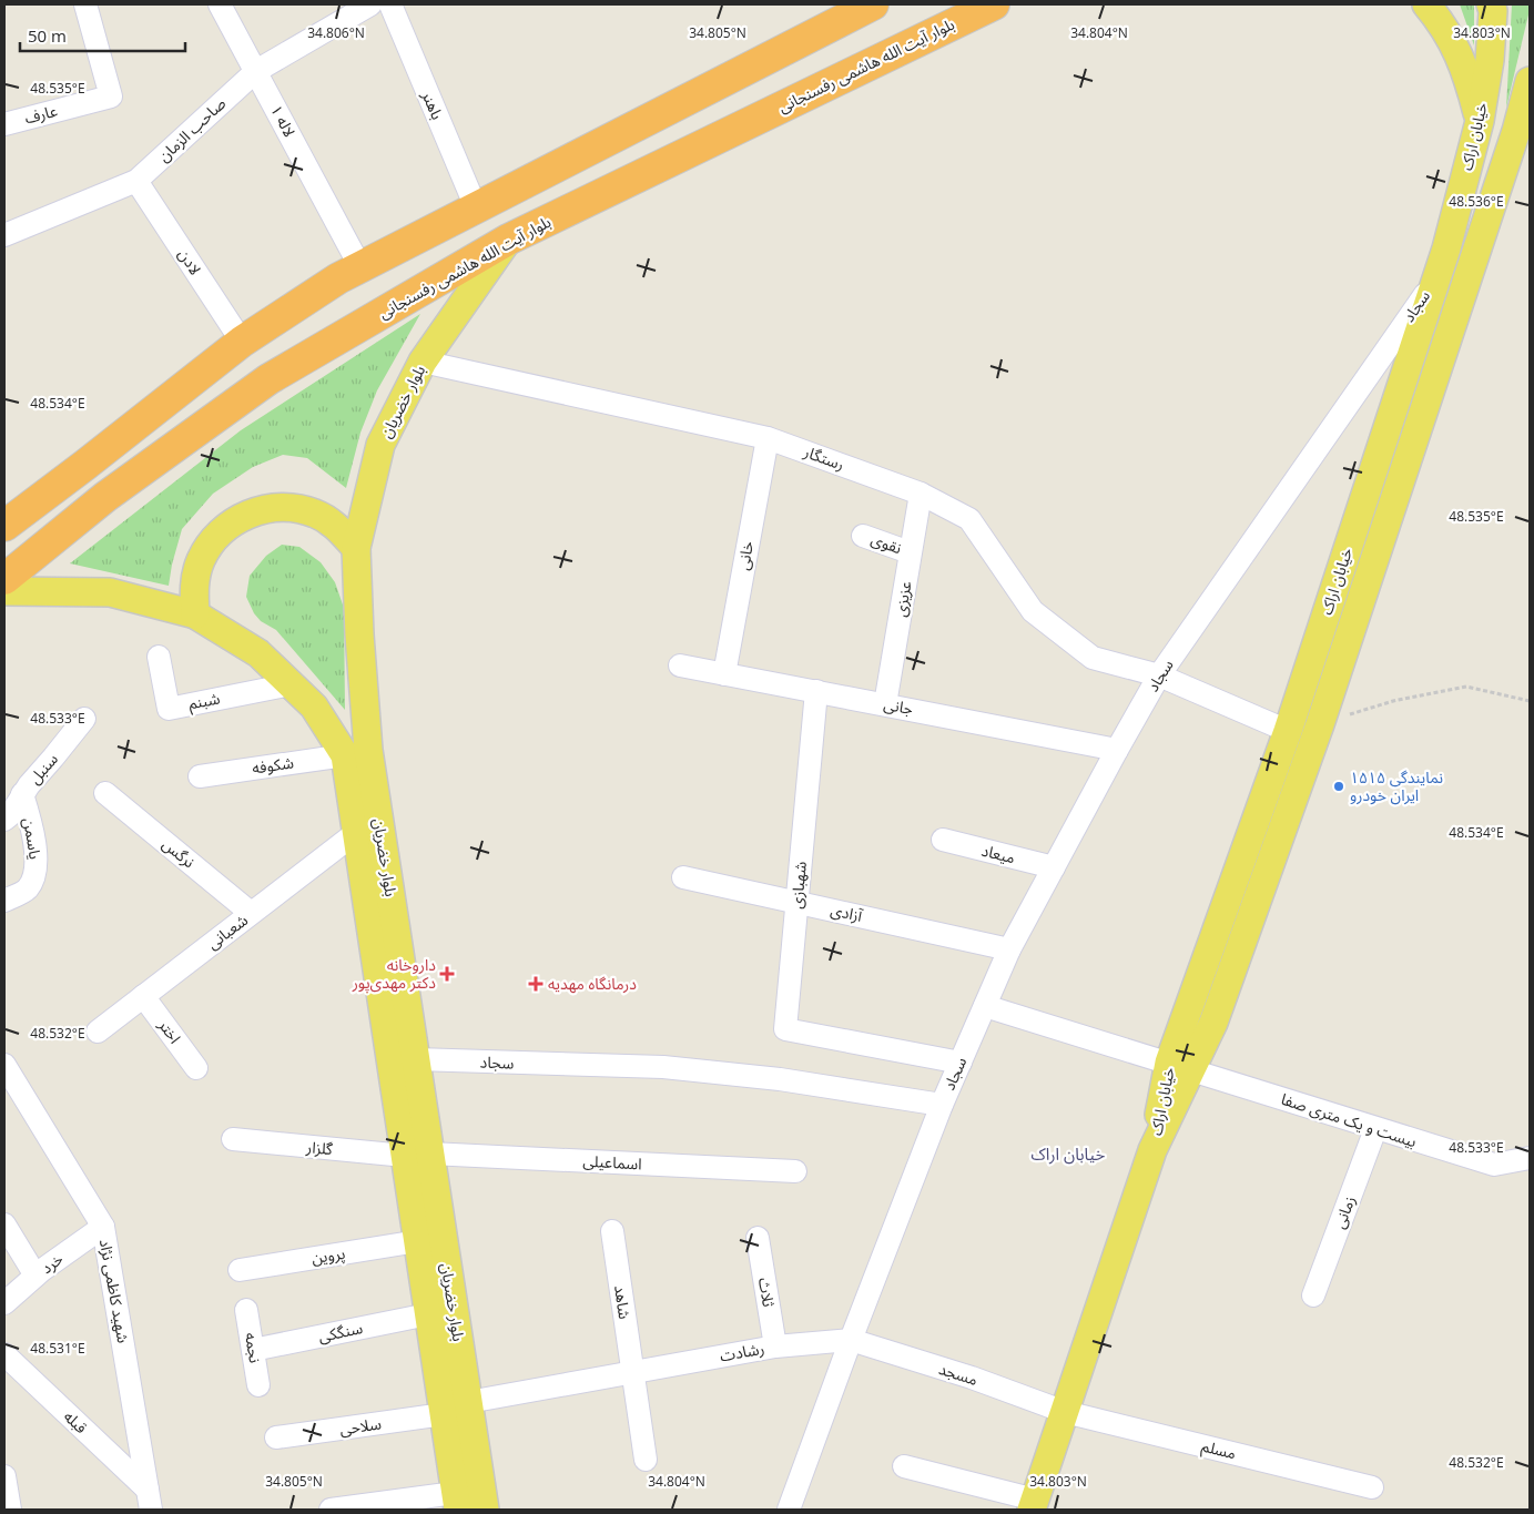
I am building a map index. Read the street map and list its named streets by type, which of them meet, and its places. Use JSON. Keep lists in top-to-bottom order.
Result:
{
  "streets": {
    "highway": ["بلوار آیت الله هاشمی رفسنجانی"],
    "main road": ["خیابان اراک", "بلوار خضریان"],
    "street": [
      "باهنر",
      "عارف",
      "لاله ۱",
      "صاحب الزمان",
      "لادن",
      "سجاد",
      "رستگار",
      "نقوی",
      "خانی",
      "عزیزی",
      "شبنم",
      "جانی",
      "شکوفه",
      "سنبل",
      "یاسمن",
      "نرگس",
      "میعاد",
      "شهبازی",
      "آزادی",
      "شعبانی",
      "اختر",
      "بیست و یک متری صفا",
      "گلزار",
      "اسماعیلی",
      "زمانی",
      "پروین",
      "خرد",
      "شهید کاظمی نژاد",
      "ثلاث",
      "شاهد",
      "سنگکی",
      "نجمه",
      "رشادت",
      "مسجد",
      "قبله",
      "سلاحی",
      "مسلم"
    ]
  },
  "crossings": [
    ["بلوار آیت الله هاشمی رفسنجانی", "بلوار خضریان"],
    ["لاله ۱", "صاحب الزمان"],
    ["صاحب الزمان", "لادن"],
    ["خیابان اراک", "سجاد"],
    ["خیابان اراک", "رستگار"],
    ["خیابان اراک", "بیست و یک متری صفا"],
    ["خیابان اراک", "مسجد"],
    ["خیابان اراک", "مسلم"],
    ["سجاد", "بلوار خضریان"],
    ["سجاد", "رستگار"],
    ["سجاد", "جانی"],
    ["سجاد", "میعاد"],
    ["سجاد", "شهبازی"],
    ["سجاد", "آزادی"],
    ["سجاد", "بیست و یک متری صفا"],
    ["سجاد", "رشادت"],
    ["سجاد", "مسجد"],
    ["بلوار خضریان", "رستگار"],
    ["بلوار خضریان", "شبنم"],
    ["بلوار خضریان", "شکوفه"],
    ["بلوار خضریان", "شعبانی"],
    ["بلوار خضریان", "گلزار"],
    ["بلوار خضریان", "اسماعیلی"],
    ["بلوار خضریان", "پروین"],
    ["بلوار خضریان", "سنگکی"],
    ["بلوار خضریان", "رشادت"],
    ["بلوار خضریان", "سلاحی"],
    ["رستگار", "خانی"],
    ["رستگار", "عزیزی"],
    ["نقوی", "عزیزی"],
    ["خانی", "جانی"],
    ["عزیزی", "جانی"],
    ["جانی", "شهبازی"],
    ["سنبل", "یاسمن"],
    ["نرگس", "شعبانی"],
    ["شهبازی", "آزادی"],
    ["شعبانی", "اختر"],
    ["بیست و یک متری صفا", "زمانی"],
    ["گلزار", "اسماعیلی"],
    ["خرد", "شهید کاظمی نژاد"],
    ["شهید کاظمی نژاد", "قبله"],
    ["ثلاث", "رشادت"],
    ["شاهد", "رشادت"],
    ["سنگکی", "نجمه"],
    ["رشادت", "مسجد"],
    ["مسجد", "مسلم"]
  ],
  "districts": ["خیابان اراک"],
  "places": {
    "other": ["نمایندگی ۱۵۱۵ ایران خودرو"],
    "health": ["داروخانه دکتر مهدی‌پور", "درمانگاه مهدیه"]
  },
  "scale_bar": "50 m",
  "coordinates": [
    "34.806°N",
    "34.805°N",
    "34.804°N",
    "34.803°N",
    "48.535°E",
    "48.536°E",
    "48.534°E",
    "48.533°E",
    "48.532°E",
    "48.531°E"
  ]
}
